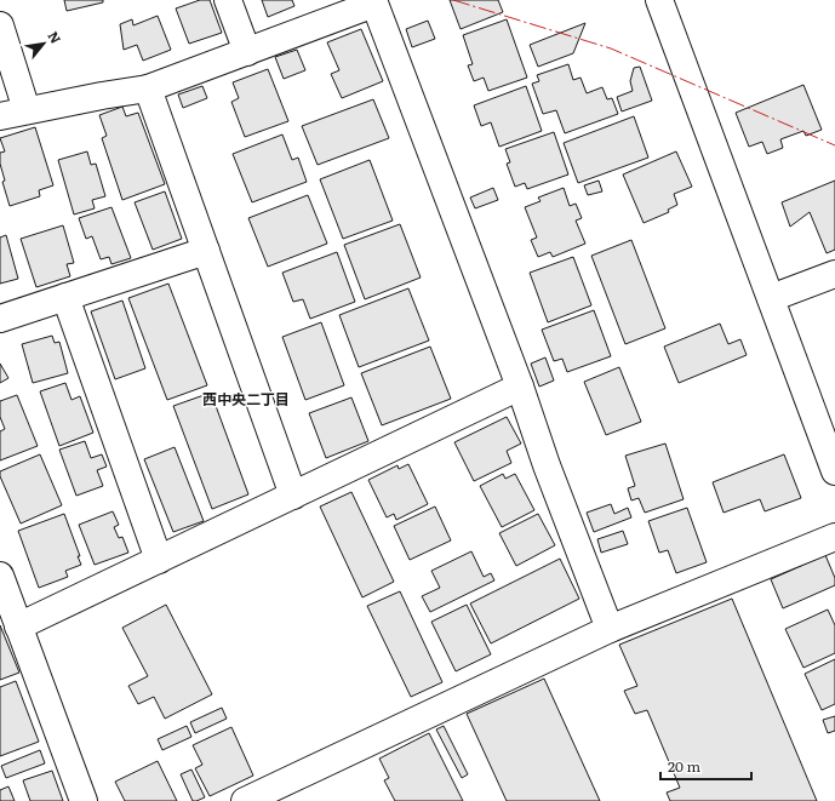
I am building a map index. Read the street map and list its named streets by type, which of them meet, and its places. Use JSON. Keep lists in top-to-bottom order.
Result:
{
  "districts": ["西中央二丁目"],
  "scale_bar": "20 m",
  "north": "top right"
}
